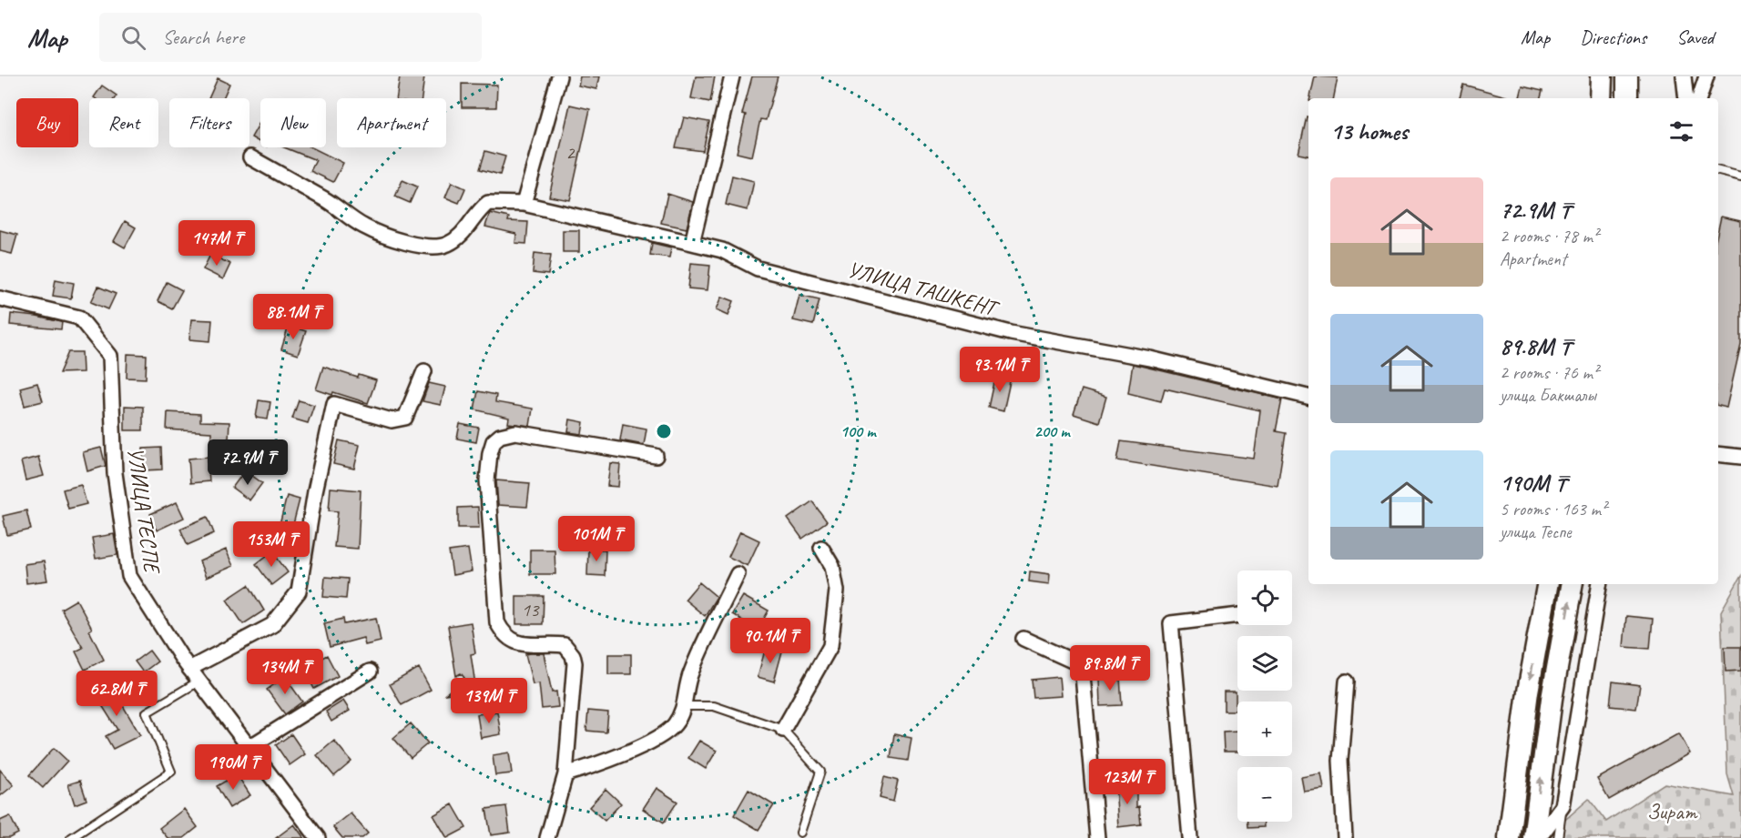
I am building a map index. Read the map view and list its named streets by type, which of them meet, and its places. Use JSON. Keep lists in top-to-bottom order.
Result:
{
  "streets": {
    "street": ["УЛИЦА ТАШКЕНТ", "УЛИЦА ТЕСПЕ"]
  },
  "parks": ["Зират"],
  "house_numbers": ["2", "13"],
  "page": {
    "header": "Map",
    "search": "Search here",
    "nav": ["Map", "Directions", "Saved"],
    "chip": [
      "Buy",
      "Rent",
      "Filters",
      "New",
      "Apartment"
    ],
    "heading": "13 homes",
    "list": [
      {
        "name": "72.9M ₸",
        "note": "2 rooms · 78 m² · Apartment"
      },
      {
        "name": "89.8M ₸",
        "note": "2 rooms · 76 m² · улица Бакшалы"
      },
      {
        "name": "190M ₸",
        "note": "5 rooms · 163 m² · улица Теспе"
      }
    ],
    "price": [
      "147M ₸",
      "88.1M ₸",
      "93.1M ₸",
      "72.9M ₸",
      "101M ₸",
      "153M ₸",
      "90.1M ₸",
      "89.8M ₸",
      "134M ₸",
      "62.8M ₸",
      "139M ₸",
      "190M ₸",
      "123M ₸"
    ],
    "map_buttons": ["+", "−"]
  },
  "rings": ["100 m", "200 m"]
}
